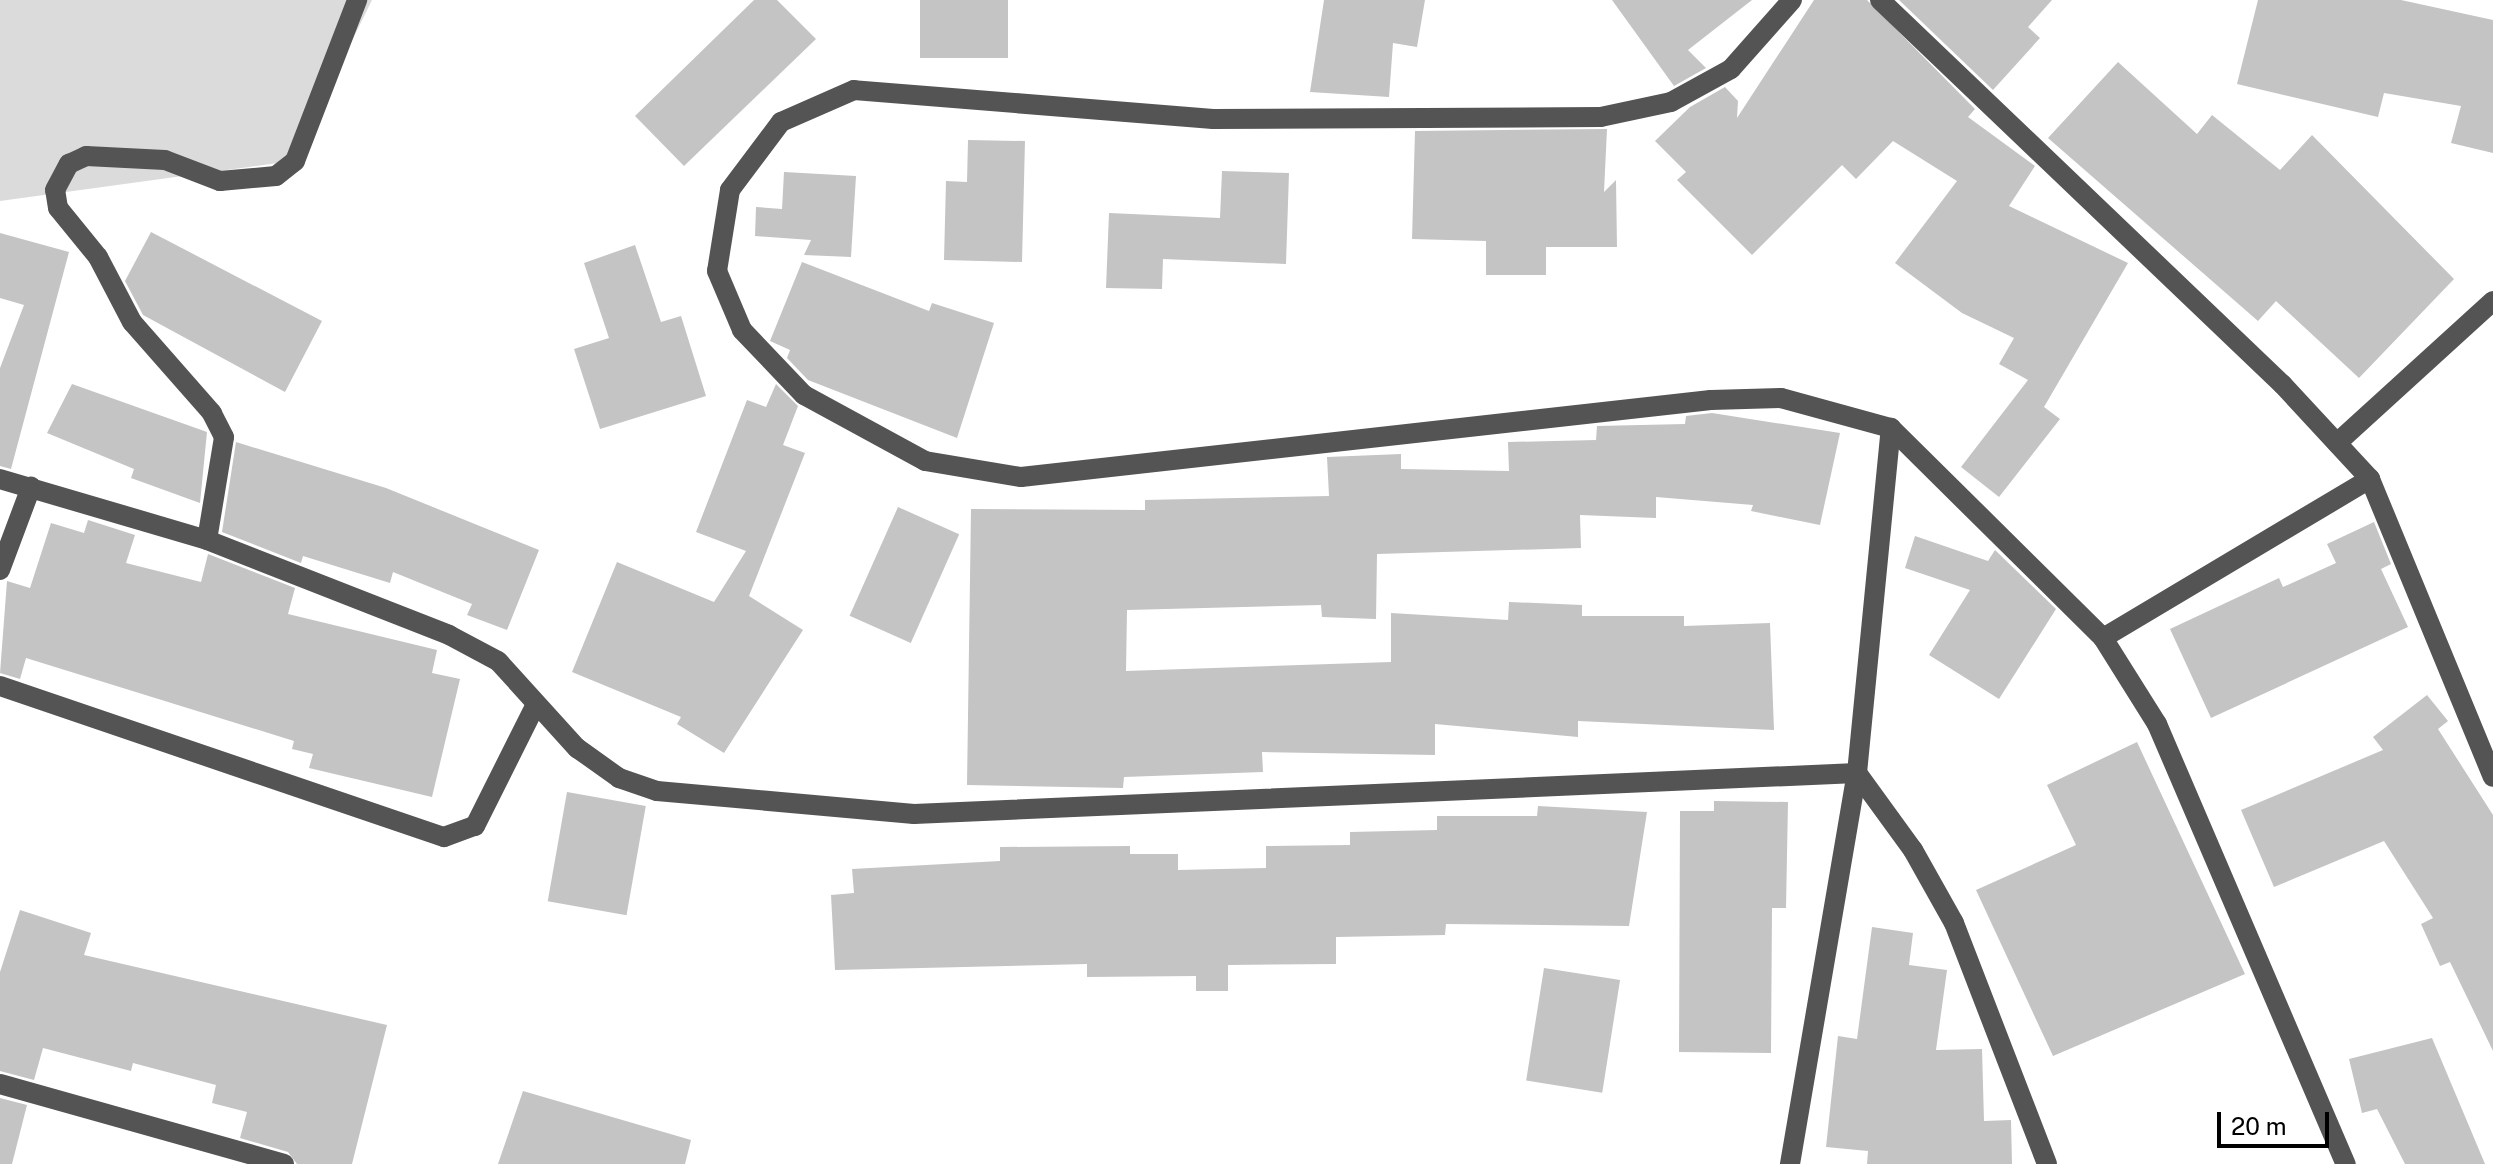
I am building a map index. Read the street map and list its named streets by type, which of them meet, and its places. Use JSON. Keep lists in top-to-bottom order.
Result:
{
  "scale_bar": "20 m"
}
